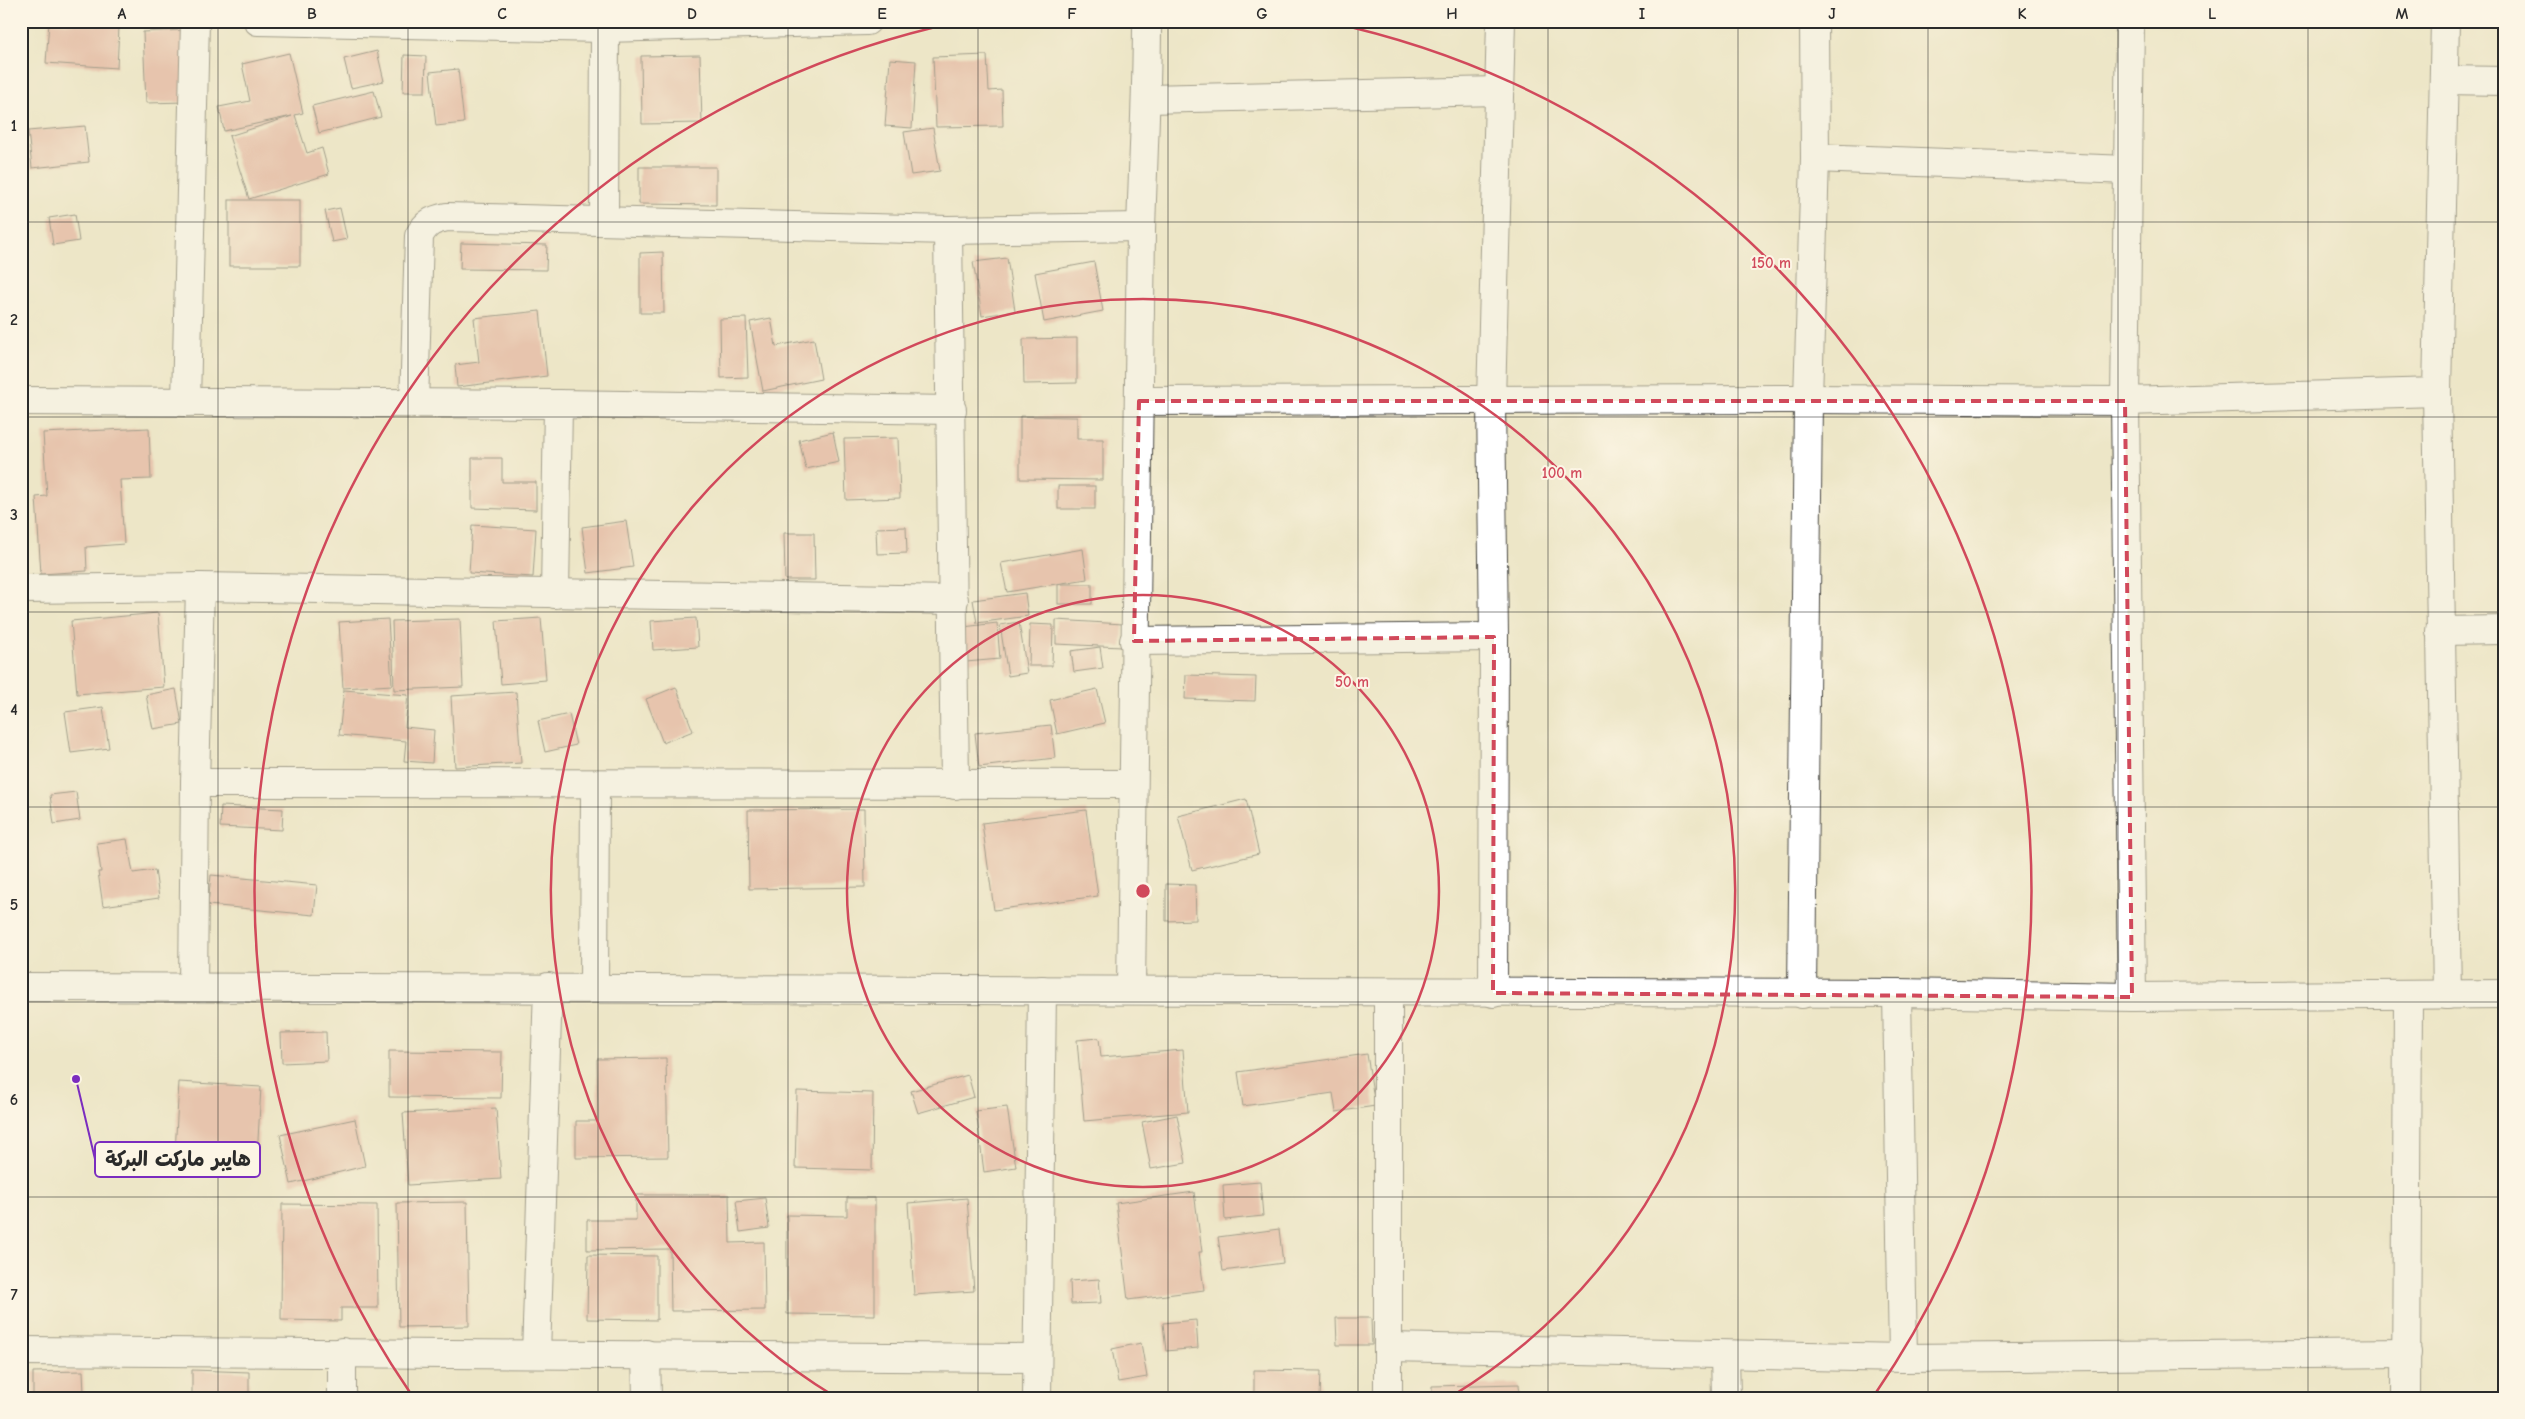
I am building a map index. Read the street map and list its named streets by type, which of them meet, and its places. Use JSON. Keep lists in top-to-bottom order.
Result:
{
  "places": ["هايبر ماركت البركة"],
  "grid": {
    "columns": [
      "A",
      "B",
      "C",
      "D",
      "E",
      "F",
      "G",
      "H",
      "I",
      "J",
      "K",
      "L",
      "M"
    ],
    "rows": [
      "1",
      "2",
      "3",
      "4",
      "5",
      "6",
      "7"
    ]
  },
  "rings": ["150 m", "100 m", "50 m"]
}
